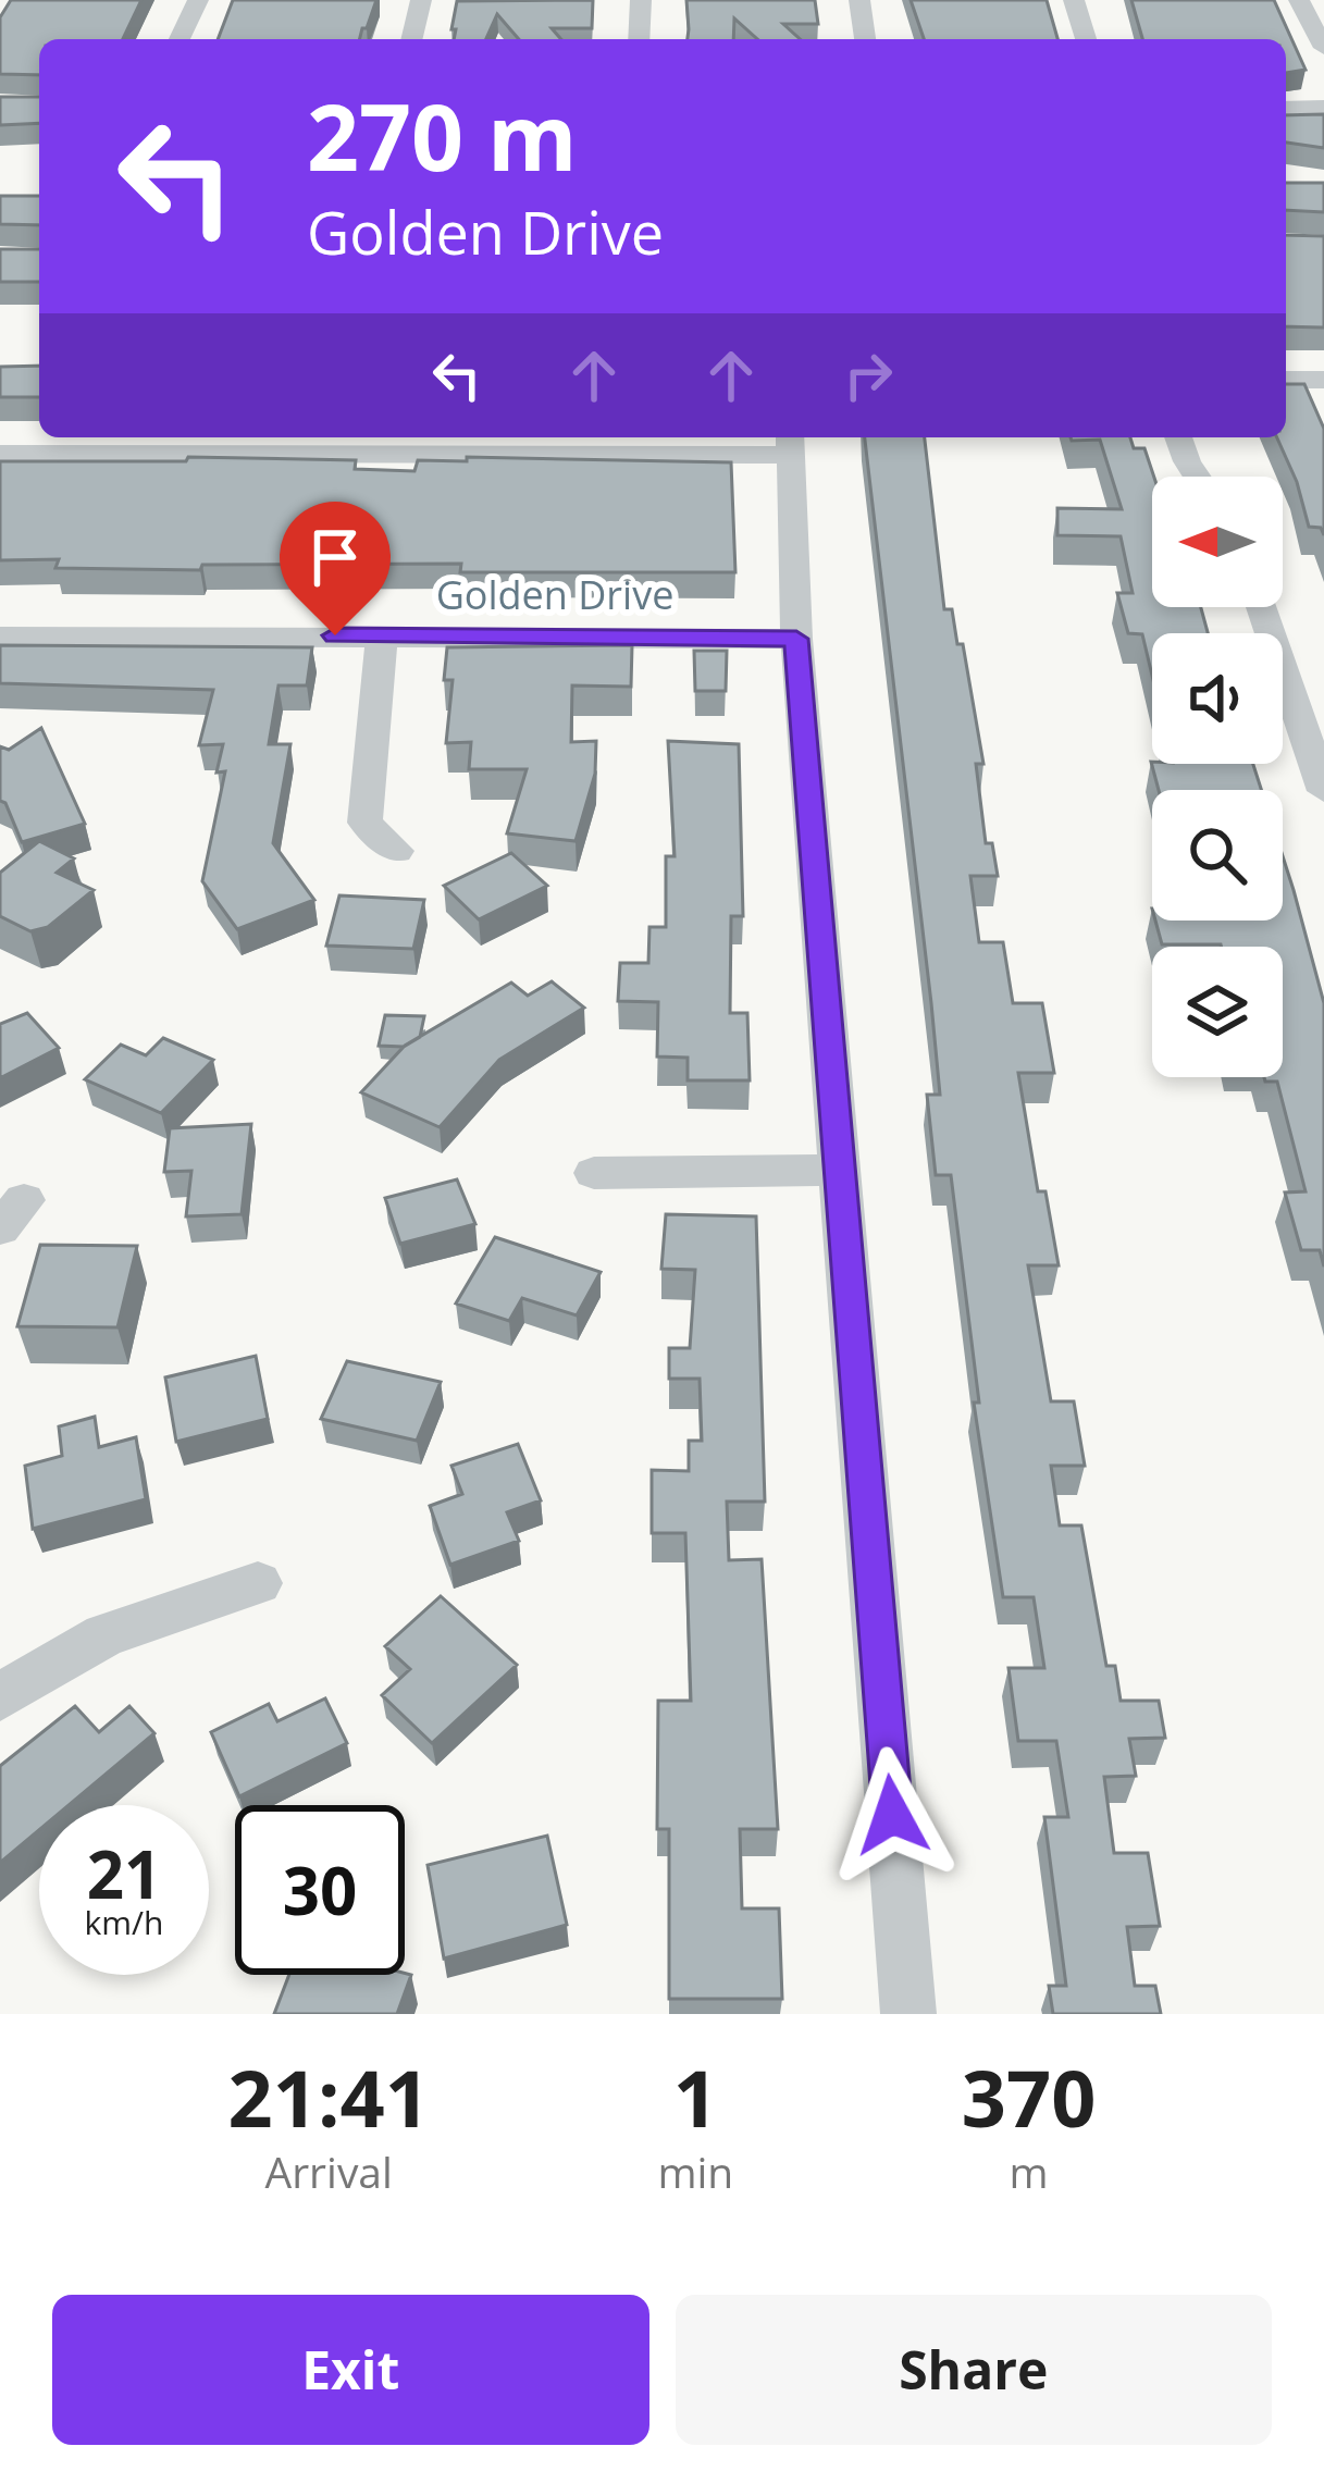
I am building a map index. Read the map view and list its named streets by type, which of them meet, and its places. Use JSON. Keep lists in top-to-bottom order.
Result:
{
  "streets": {
    "street": ["Golden Drive"]
  },
  "north": "left",
  "page": {
    "turn": ["270 m", "Golden Drive"],
    "speed": "21 km/h",
    "limit": "30",
    "eta": [
      "21:41",
      "Arrival",
      "1",
      "min",
      "370",
      "m"
    ],
    "buttons": ["Exit", "Share"]
  }
}
